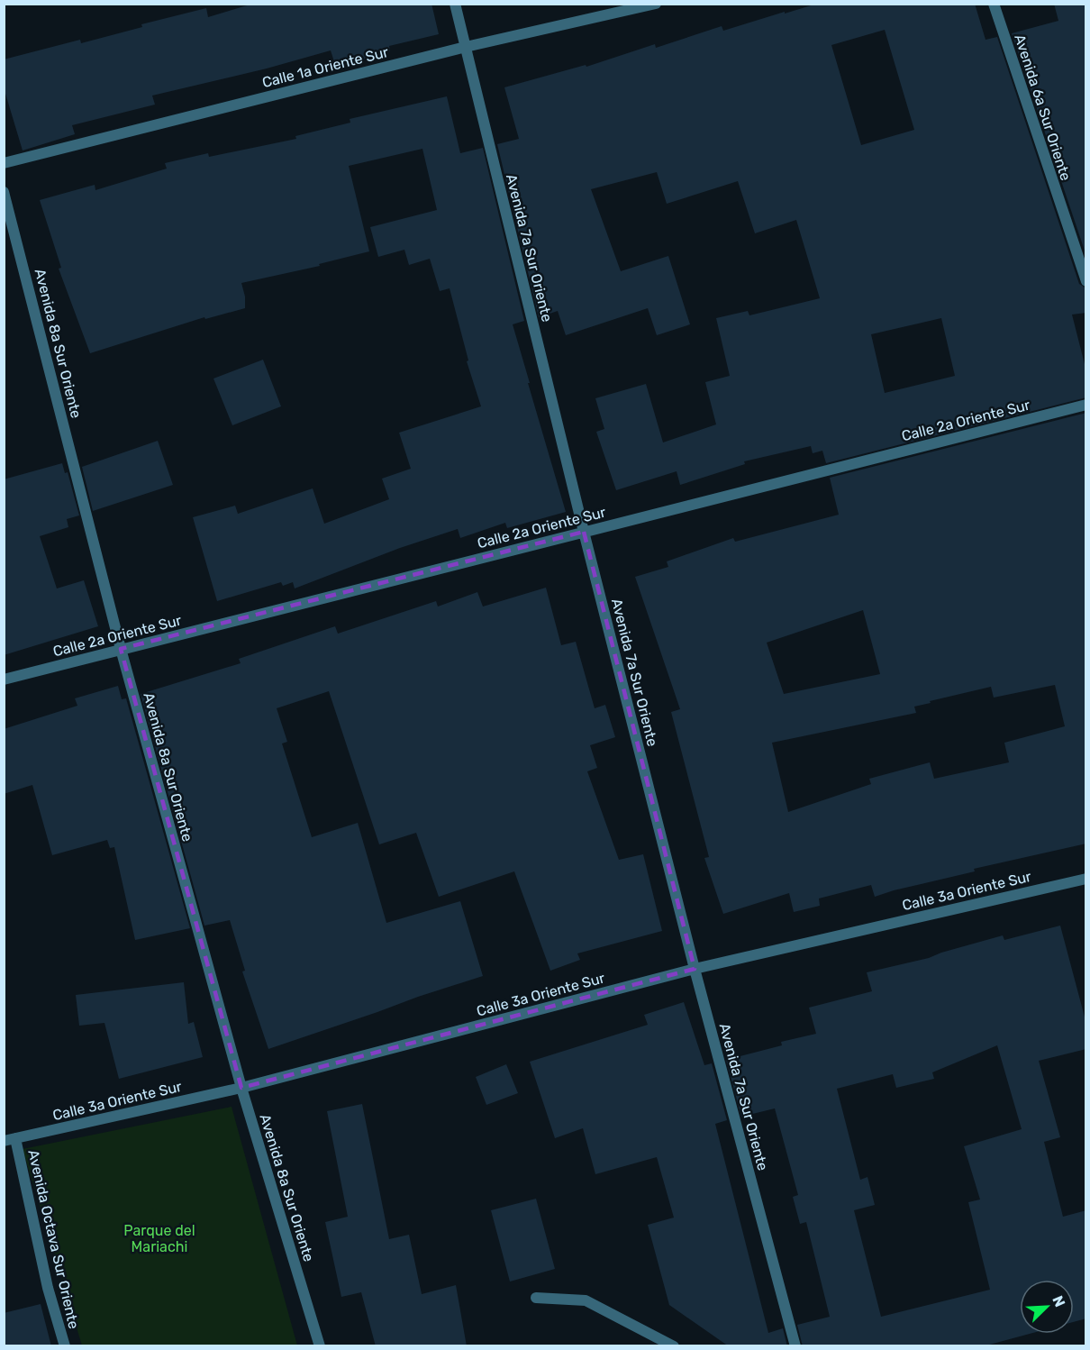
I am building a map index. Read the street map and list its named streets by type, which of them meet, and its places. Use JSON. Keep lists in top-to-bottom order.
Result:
{
  "streets": {
    "street": [
      "Calle 1a Oriente Sur",
      "Avenida 6a Sur Oriente",
      "Avenida 7a Sur Oriente",
      "Avenida 8a Sur Oriente",
      "Calle 2a Oriente Sur",
      "Calle 3a Oriente Sur",
      "Avenida Octava Sur Oriente"
    ]
  },
  "crossings": [
    ["Calle 1a Oriente Sur", "Avenida 7a Sur Oriente"],
    ["Avenida 7a Sur Oriente", "Calle 2a Oriente Sur"],
    ["Avenida 7a Sur Oriente", "Calle 3a Oriente Sur"],
    ["Avenida 8a Sur Oriente", "Calle 2a Oriente Sur"],
    ["Avenida 8a Sur Oriente", "Calle 3a Oriente Sur"],
    ["Calle 3a Oriente Sur", "Avenida Octava Sur Oriente"]
  ],
  "parks": ["Parque del Mariachi"],
  "north": "top right"
}
